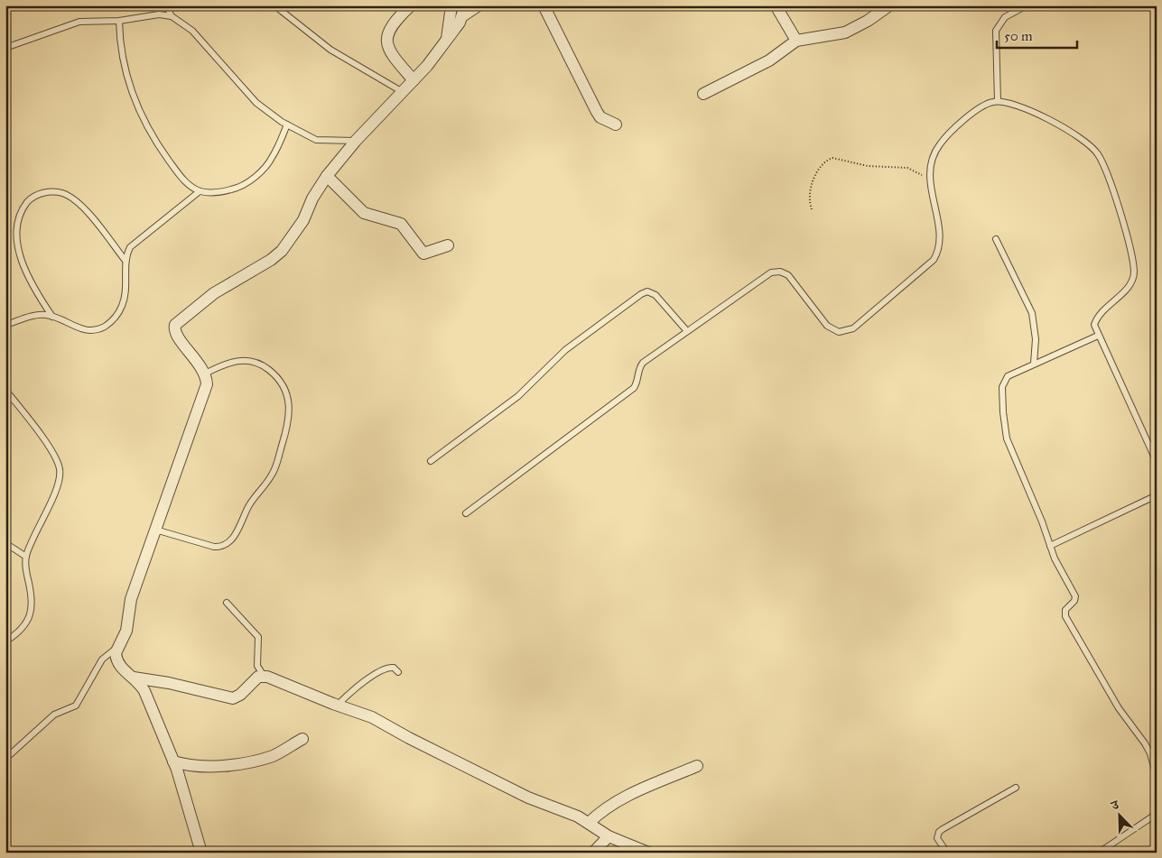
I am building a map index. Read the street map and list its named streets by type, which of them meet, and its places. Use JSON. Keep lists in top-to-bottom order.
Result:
{
  "scale_bar": "50 m",
  "north": "top left"
}
